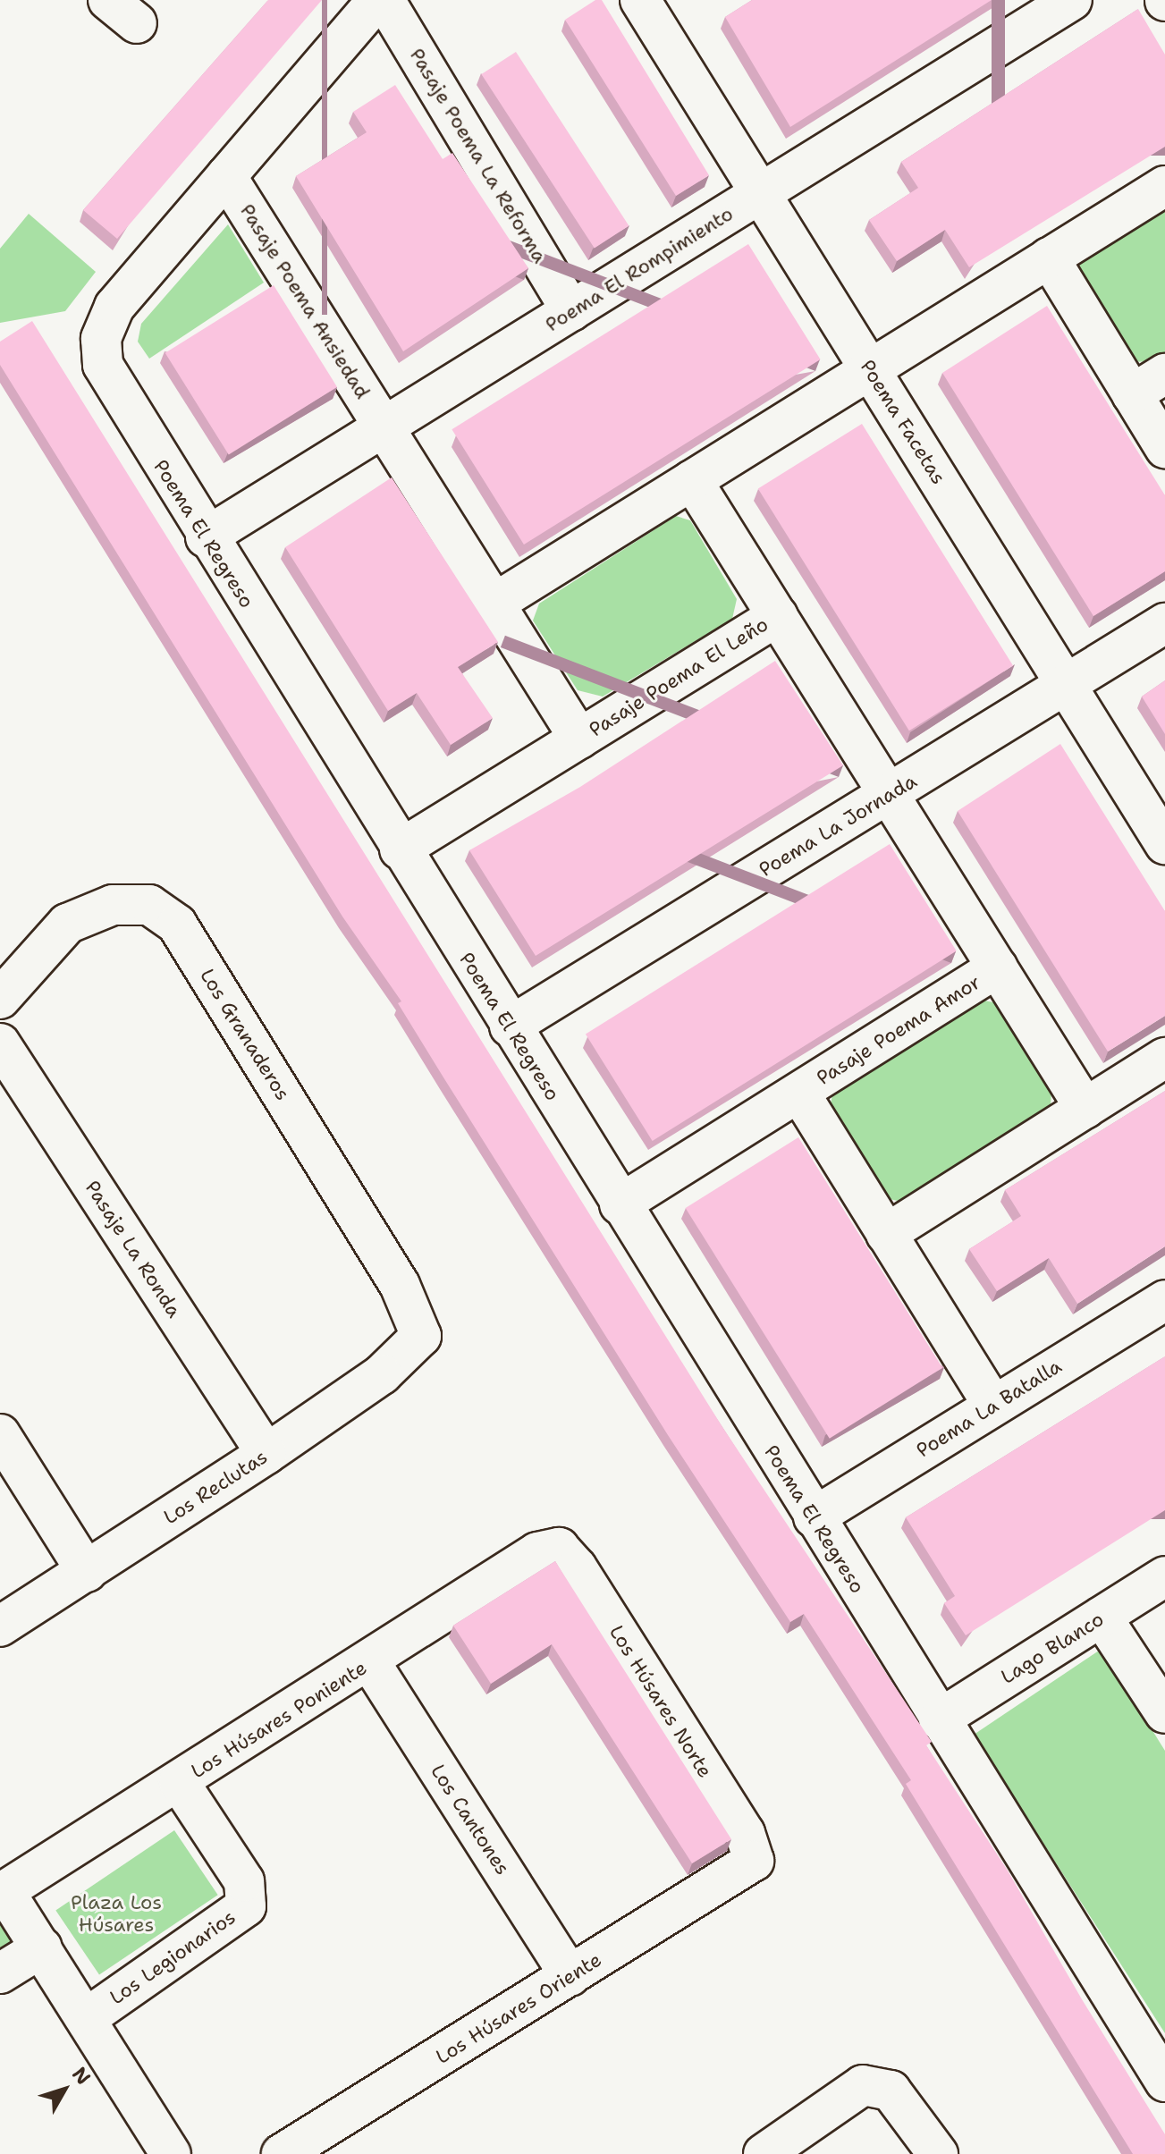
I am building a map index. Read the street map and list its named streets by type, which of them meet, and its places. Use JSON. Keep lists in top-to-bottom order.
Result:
{
  "streets": {
    "street": [
      "Pasaje Poema La Reforma",
      "Poema El Rompimiento",
      "Pasaje Poema Ansiedad",
      "Poema Facetas",
      "Poema El Regreso",
      "Pasaje Poema El Leño",
      "Poema La Jornada",
      "Pasaje Poema Amor",
      "Los Granaderos",
      "Pasaje La Ronda",
      "Poema La Batalla",
      "Los Reclutas",
      "Lago Blanco",
      "Los Húsares Norte",
      "Los Húsares Poniente",
      "Los Cantones",
      "Los Legionarios",
      "Los Húsares Oriente"
    ]
  },
  "crossings": [
    ["Pasaje Poema La Reforma", "Poema El Rompimiento"],
    ["Poema El Rompimiento", "Pasaje Poema Ansiedad"],
    ["Poema El Rompimiento", "Poema Facetas"],
    ["Poema El Rompimiento", "Poema El Regreso"],
    ["Poema El Rompimiento", "Pasaje Poema El Leño"],
    ["Pasaje Poema Ansiedad", "Poema El Regreso"],
    ["Pasaje Poema Ansiedad", "Pasaje Poema El Leño"],
    ["Poema Facetas", "Poema La Jornada"],
    ["Poema El Regreso", "Pasaje Poema El Leño"],
    ["Poema El Regreso", "Poema La Jornada"],
    ["Poema El Regreso", "Pasaje Poema Amor"],
    ["Poema El Regreso", "Poema La Batalla"],
    ["Poema El Regreso", "Lago Blanco"],
    ["Pasaje Poema El Leño", "Poema La Jornada"],
    ["Pasaje Poema El Leño", "Pasaje Poema Amor"],
    ["Poema La Jornada", "Pasaje Poema Amor"],
    ["Pasaje Poema Amor", "Poema La Batalla"],
    ["Los Granaderos", "Los Reclutas"],
    ["Pasaje La Ronda", "Los Reclutas"],
    ["Los Húsares Norte", "Los Húsares Poniente"],
    ["Los Húsares Norte", "Los Húsares Oriente"],
    ["Los Húsares Poniente", "Los Cantones"],
    ["Los Húsares Poniente", "Los Legionarios"],
    ["Los Cantones", "Los Húsares Oriente"]
  ],
  "parks": ["Plaza Los Húsares"],
  "north": "top right"
}
